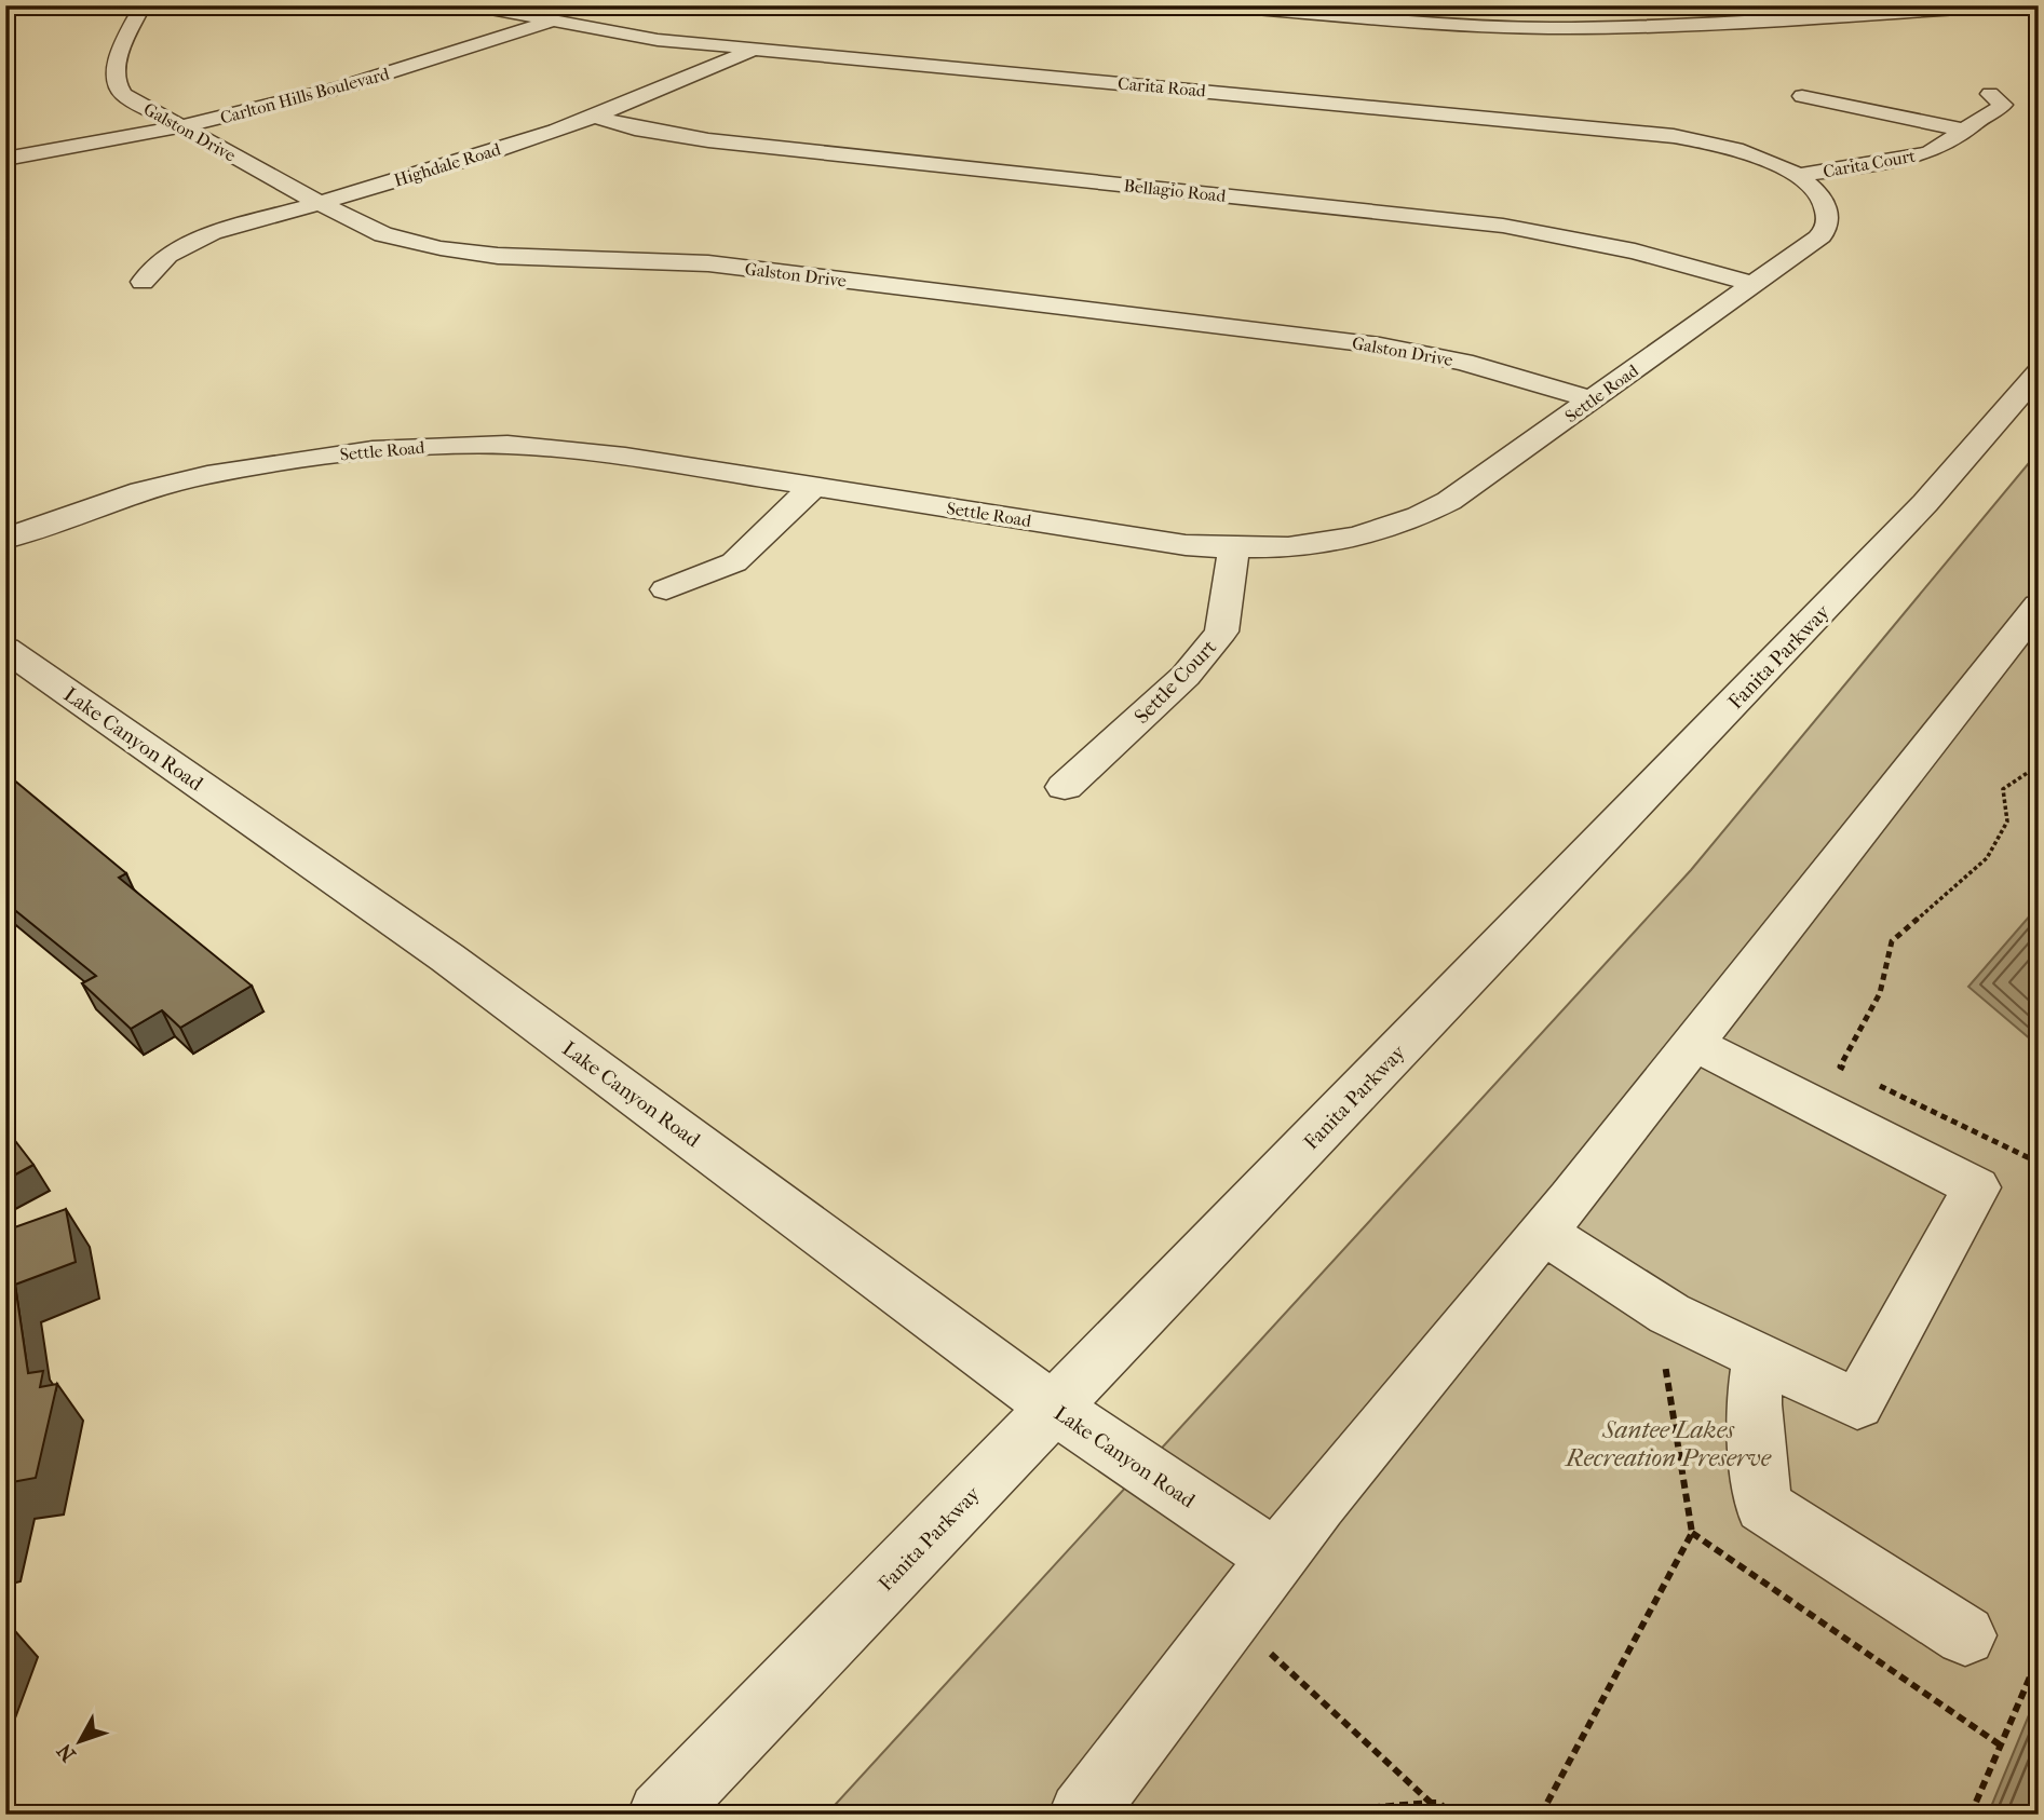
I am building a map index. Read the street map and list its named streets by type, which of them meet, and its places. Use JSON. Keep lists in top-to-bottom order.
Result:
{
  "streets": {
    "street": [
      "Carita Road",
      "Carlton Hills Boulevard",
      "Galston Drive",
      "Carita Court",
      "Highdale Road",
      "Bellagio Road",
      "Settle Road",
      "Fanita Parkway",
      "Settle Court",
      "Lake Canyon Road"
    ]
  },
  "crossings": [
    ["Carita Road", "Carlton Hills Boulevard"],
    ["Carita Road", "Carita Court"],
    ["Carita Road", "Highdale Road"],
    ["Carita Road", "Settle Road"],
    ["Carlton Hills Boulevard", "Galston Drive"],
    ["Galston Drive", "Highdale Road"],
    ["Galston Drive", "Settle Road"],
    ["Carita Court", "Settle Road"],
    ["Highdale Road", "Bellagio Road"],
    ["Bellagio Road", "Settle Road"],
    ["Settle Road", "Settle Court"],
    ["Fanita Parkway", "Lake Canyon Road"]
  ],
  "parks": ["Santee Lakes Recreation Preserve"],
  "north": "bottom left"
}
